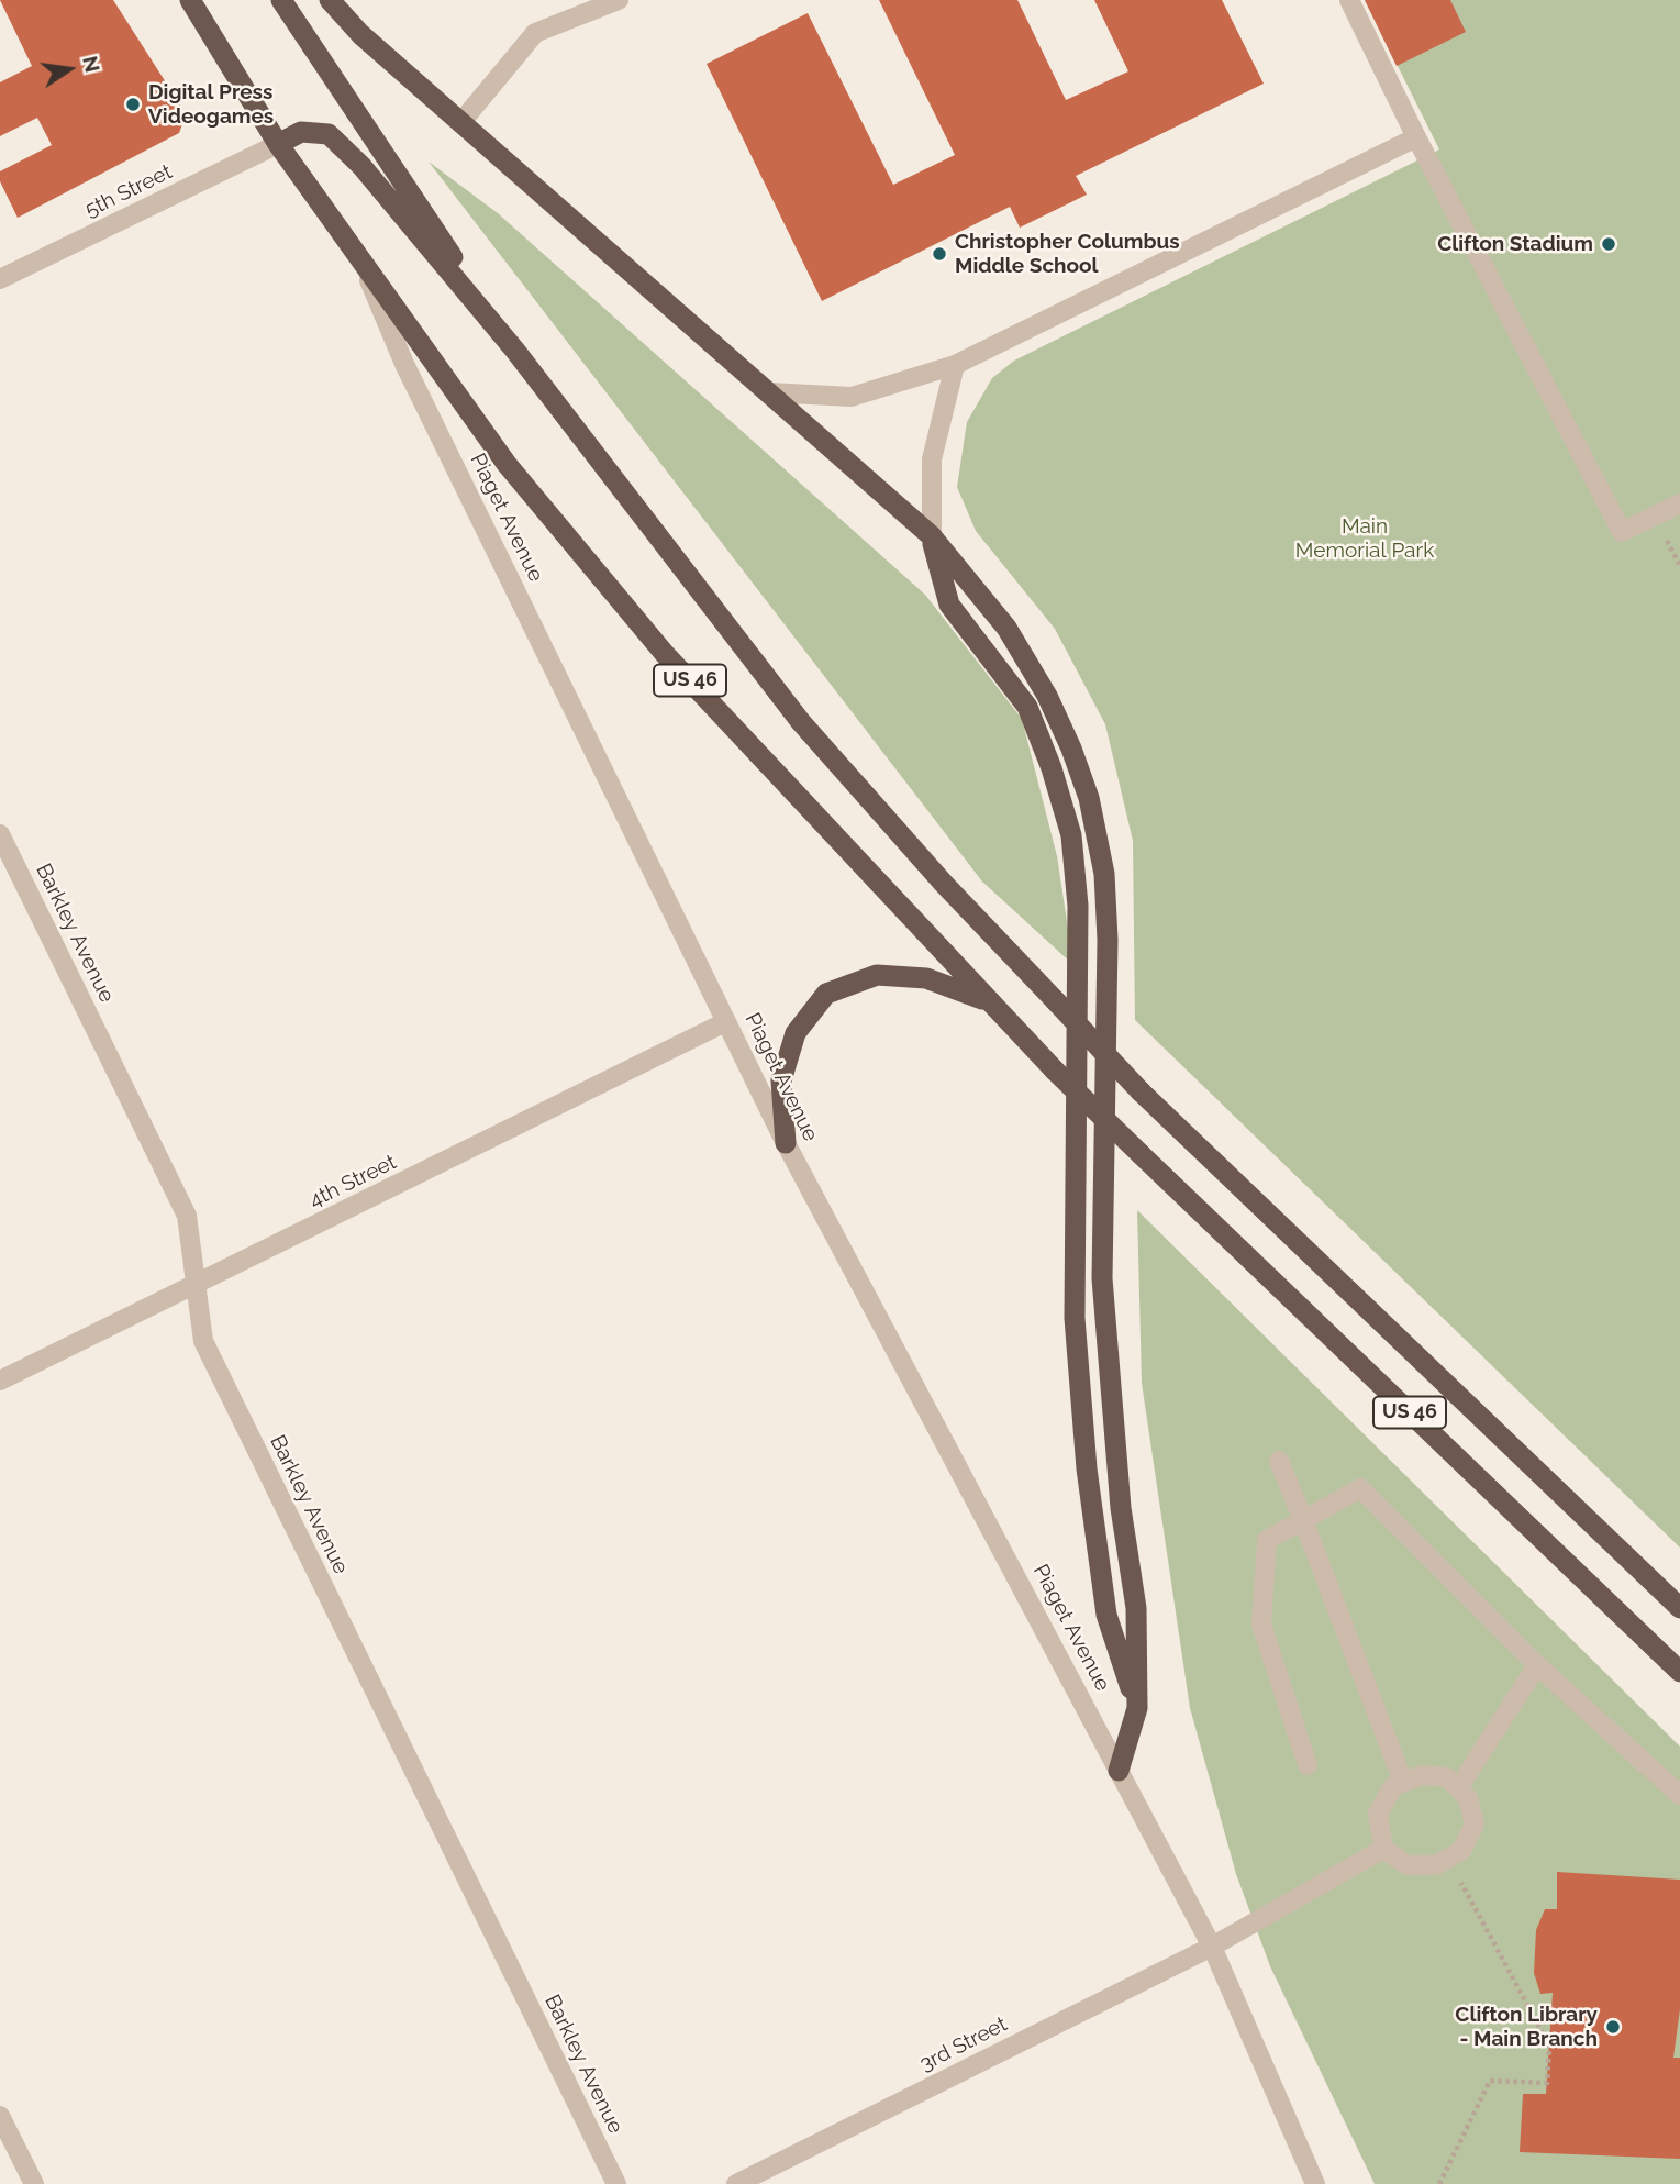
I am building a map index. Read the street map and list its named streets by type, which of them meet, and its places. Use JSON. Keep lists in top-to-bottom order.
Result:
{
  "streets": {
    "highway": ["Piaget Avenue", "US 46"],
    "street": [
      "5th Street",
      "Barkley Avenue",
      "4th Street",
      "3rd Street"
    ]
  },
  "crossings": [
    ["5th Street", "Piaget Avenue"],
    ["Piaget Avenue", "US 46"],
    ["Piaget Avenue", "4th Street"],
    ["Piaget Avenue", "3rd Street"],
    ["Barkley Avenue", "4th Street"]
  ],
  "parks": ["Main Memorial Park"],
  "places": [
    "Digital Press Videogames",
    "Clifton Stadium",
    "Christopher Columbus Middle School",
    "Clifton Library - Main Branch"
  ],
  "north": "right"
}
